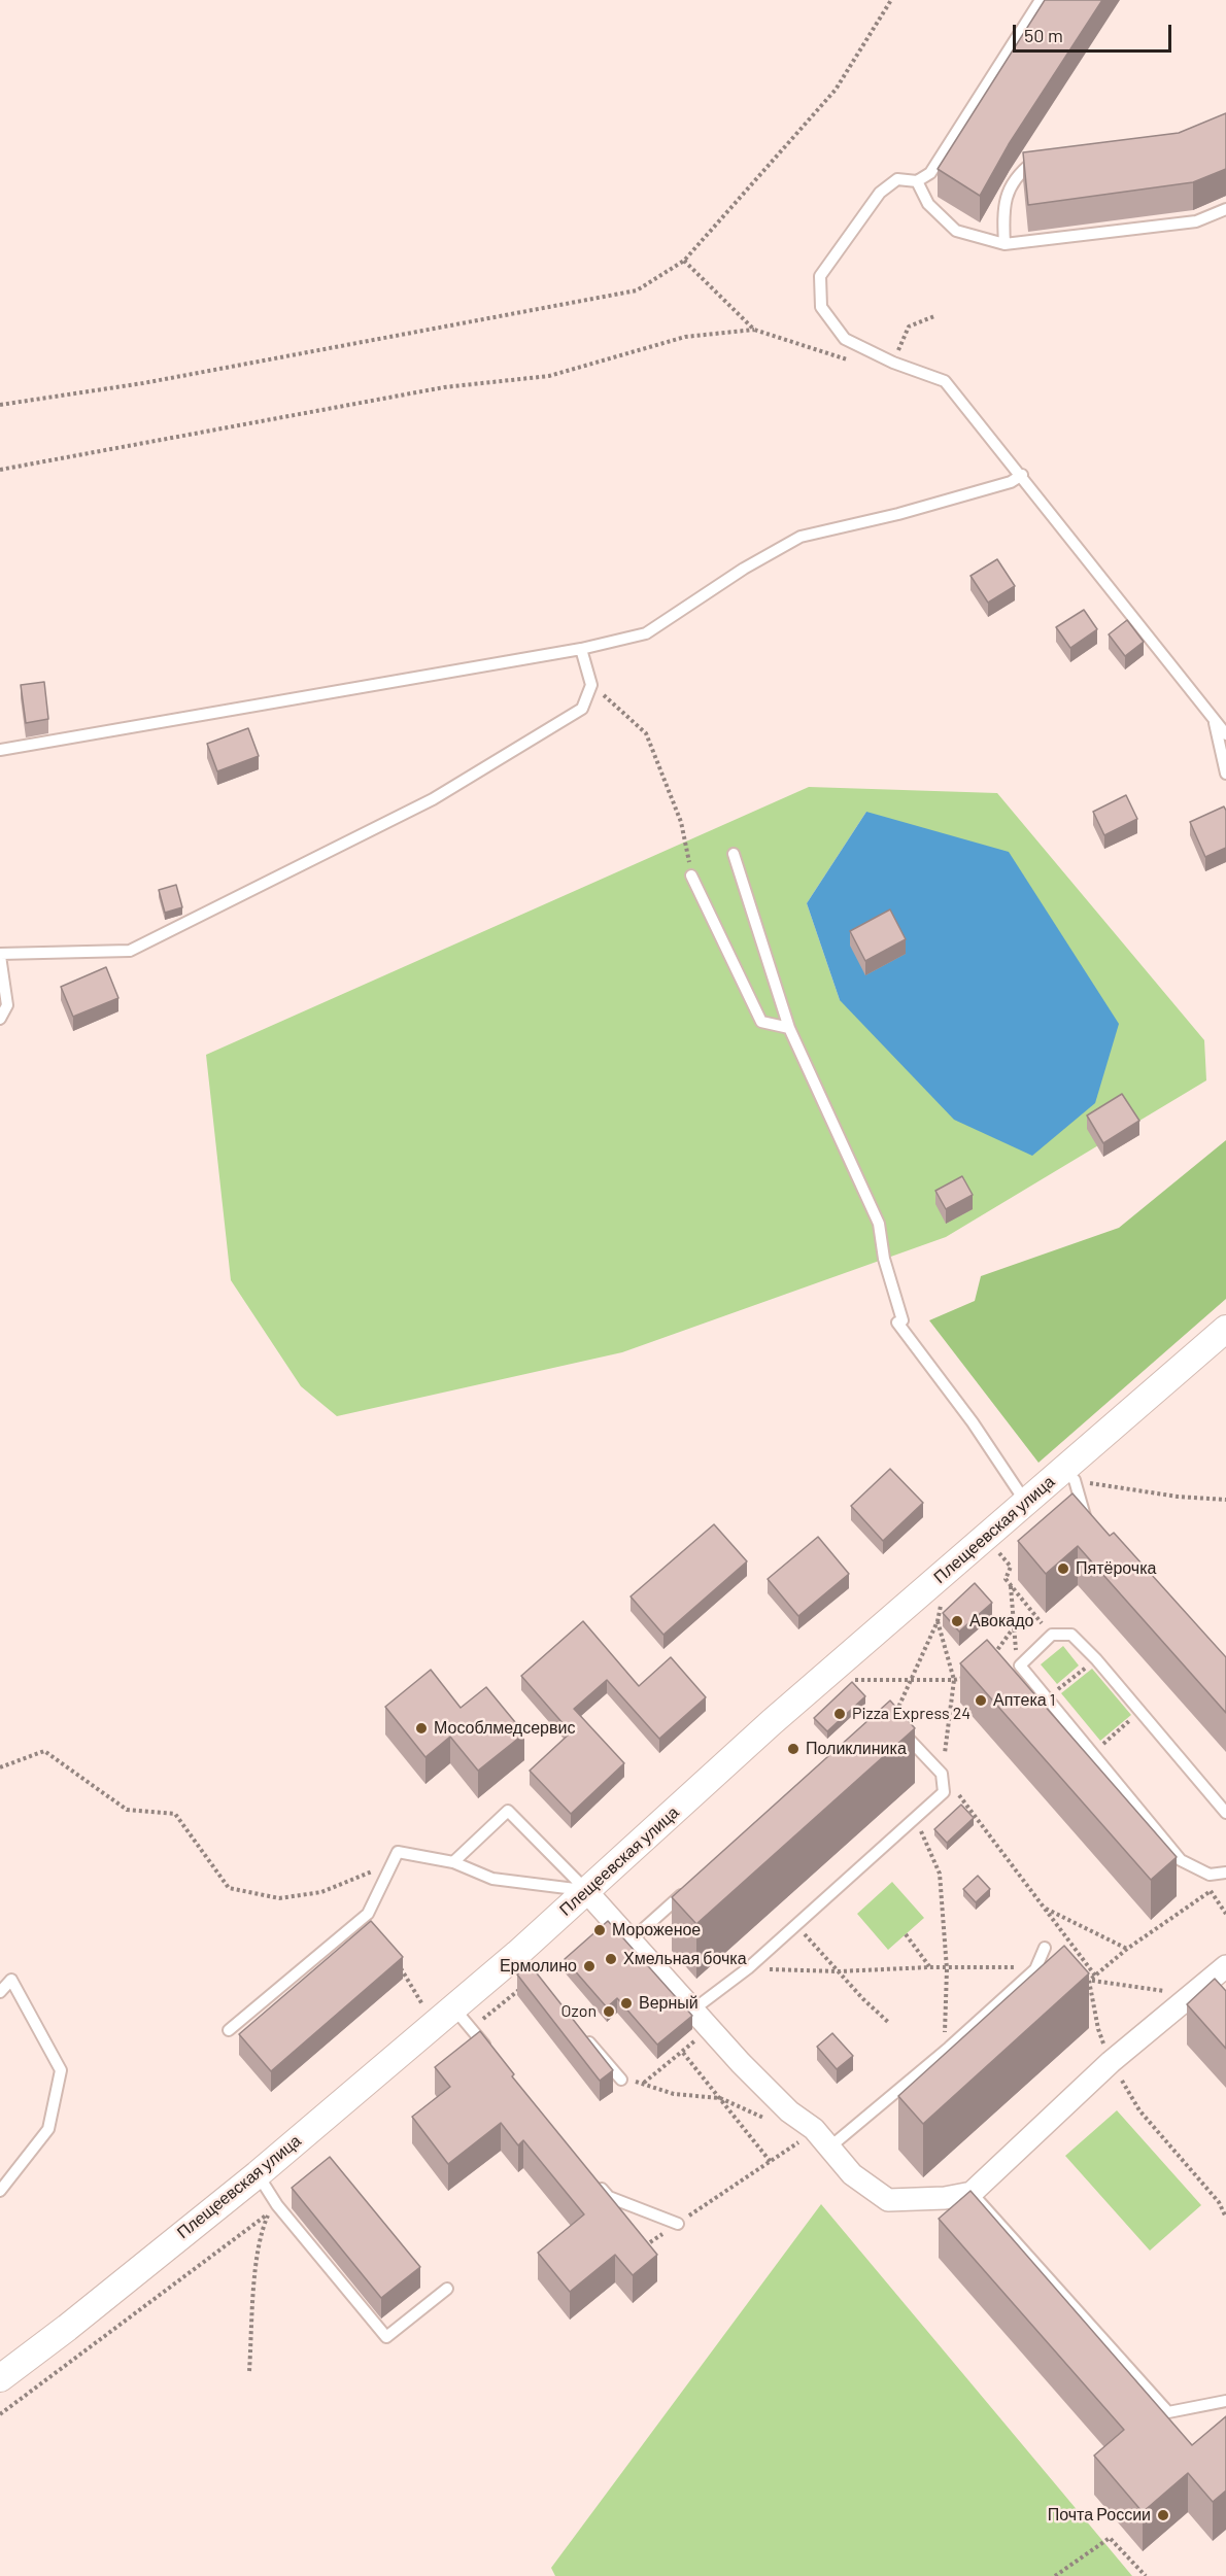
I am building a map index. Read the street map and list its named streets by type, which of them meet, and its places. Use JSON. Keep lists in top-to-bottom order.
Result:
{
  "streets": {
    "street": ["Плещеевская улица"]
  },
  "places": [
    "Пятёрочка",
    "Авокадо",
    "Аптека 1",
    "Pizza Express 24",
    "Мособлмедсервис",
    "Поликлиника",
    "Мороженое",
    "Хмельная бочка",
    "Ермолино",
    "Верный",
    "Ozon",
    "Почта России"
  ],
  "scale_bar": "50 m"
}
